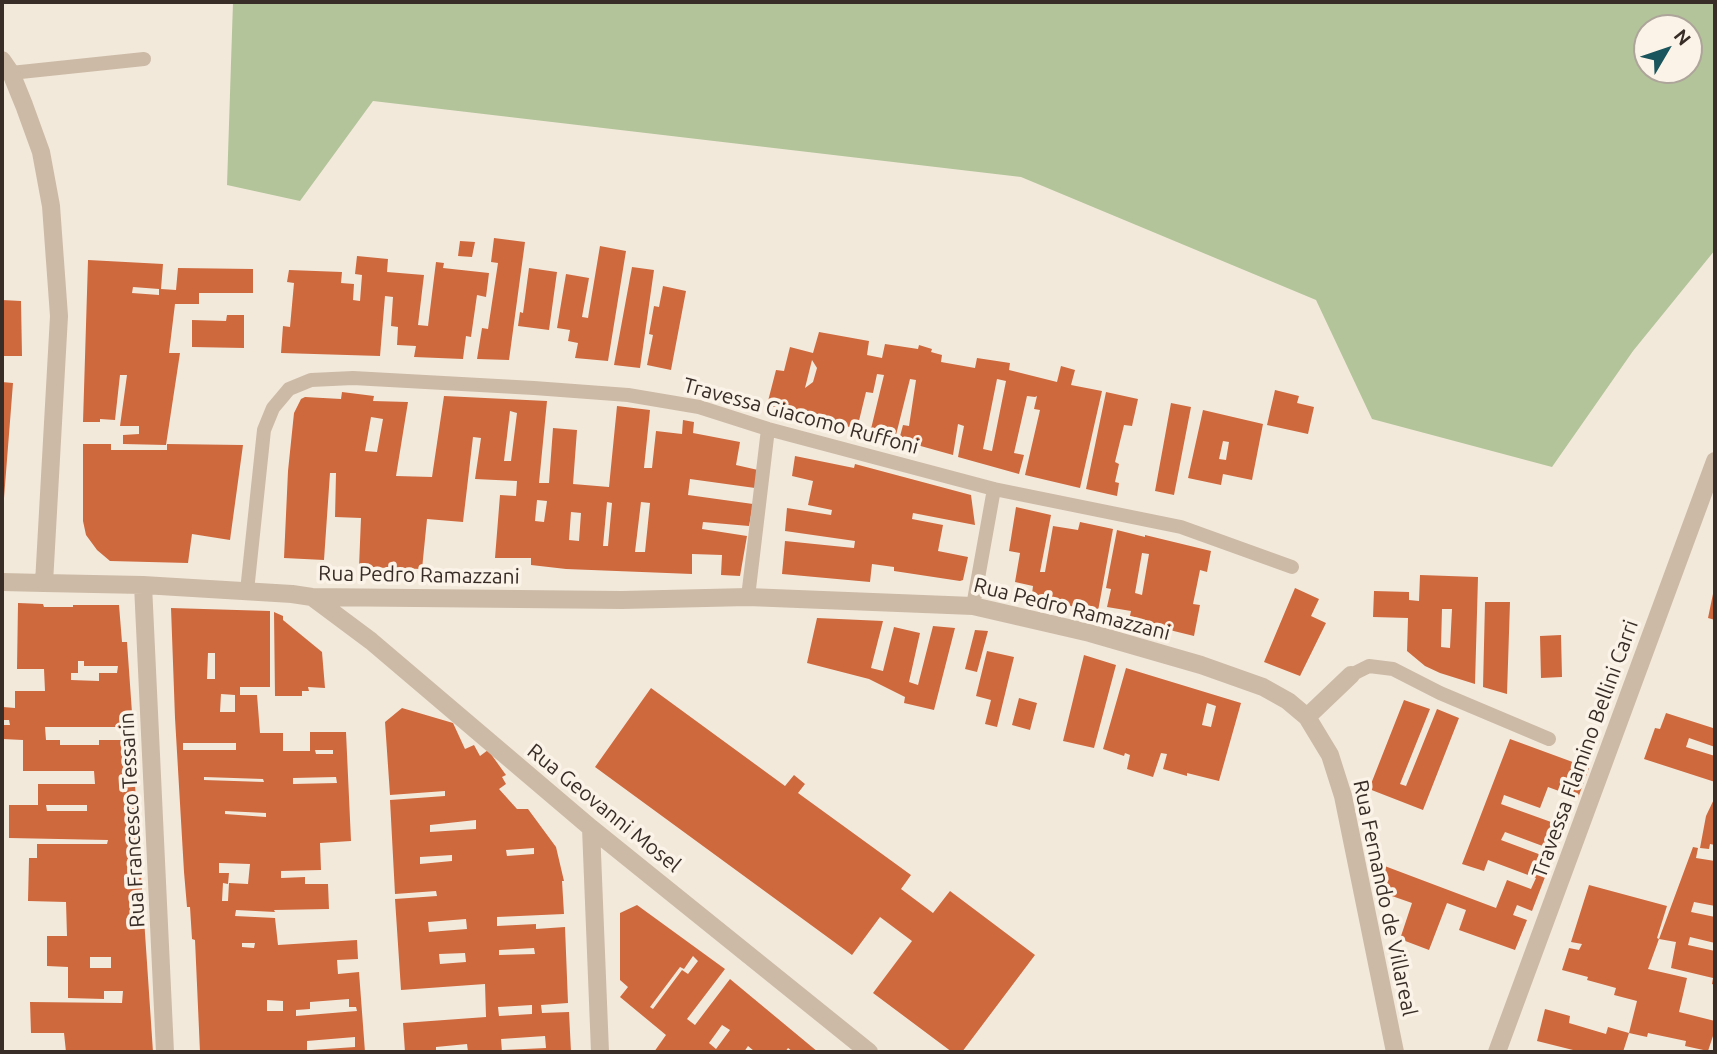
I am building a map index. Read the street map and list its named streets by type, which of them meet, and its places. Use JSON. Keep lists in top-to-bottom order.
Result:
{
  "streets": {
    "street": [
      "Rua Pedro Ramazzani",
      "Travessa Flamino Bellini Carri",
      "Rua Geovanni Mosel",
      "Rua Francesco Tessarin",
      "Rua Fernando de Villareal"
    ],
    "lane": ["Travessa Giacomo Ruffoni"]
  },
  "crossings": [
    ["Travessa Giacomo Ruffoni", "Rua Pedro Ramazzani"],
    ["Rua Pedro Ramazzani", "Rua Geovanni Mosel"],
    ["Rua Pedro Ramazzani", "Rua Francesco Tessarin"],
    ["Rua Pedro Ramazzani", "Rua Fernando de Villareal"]
  ],
  "north": "top right"
}
